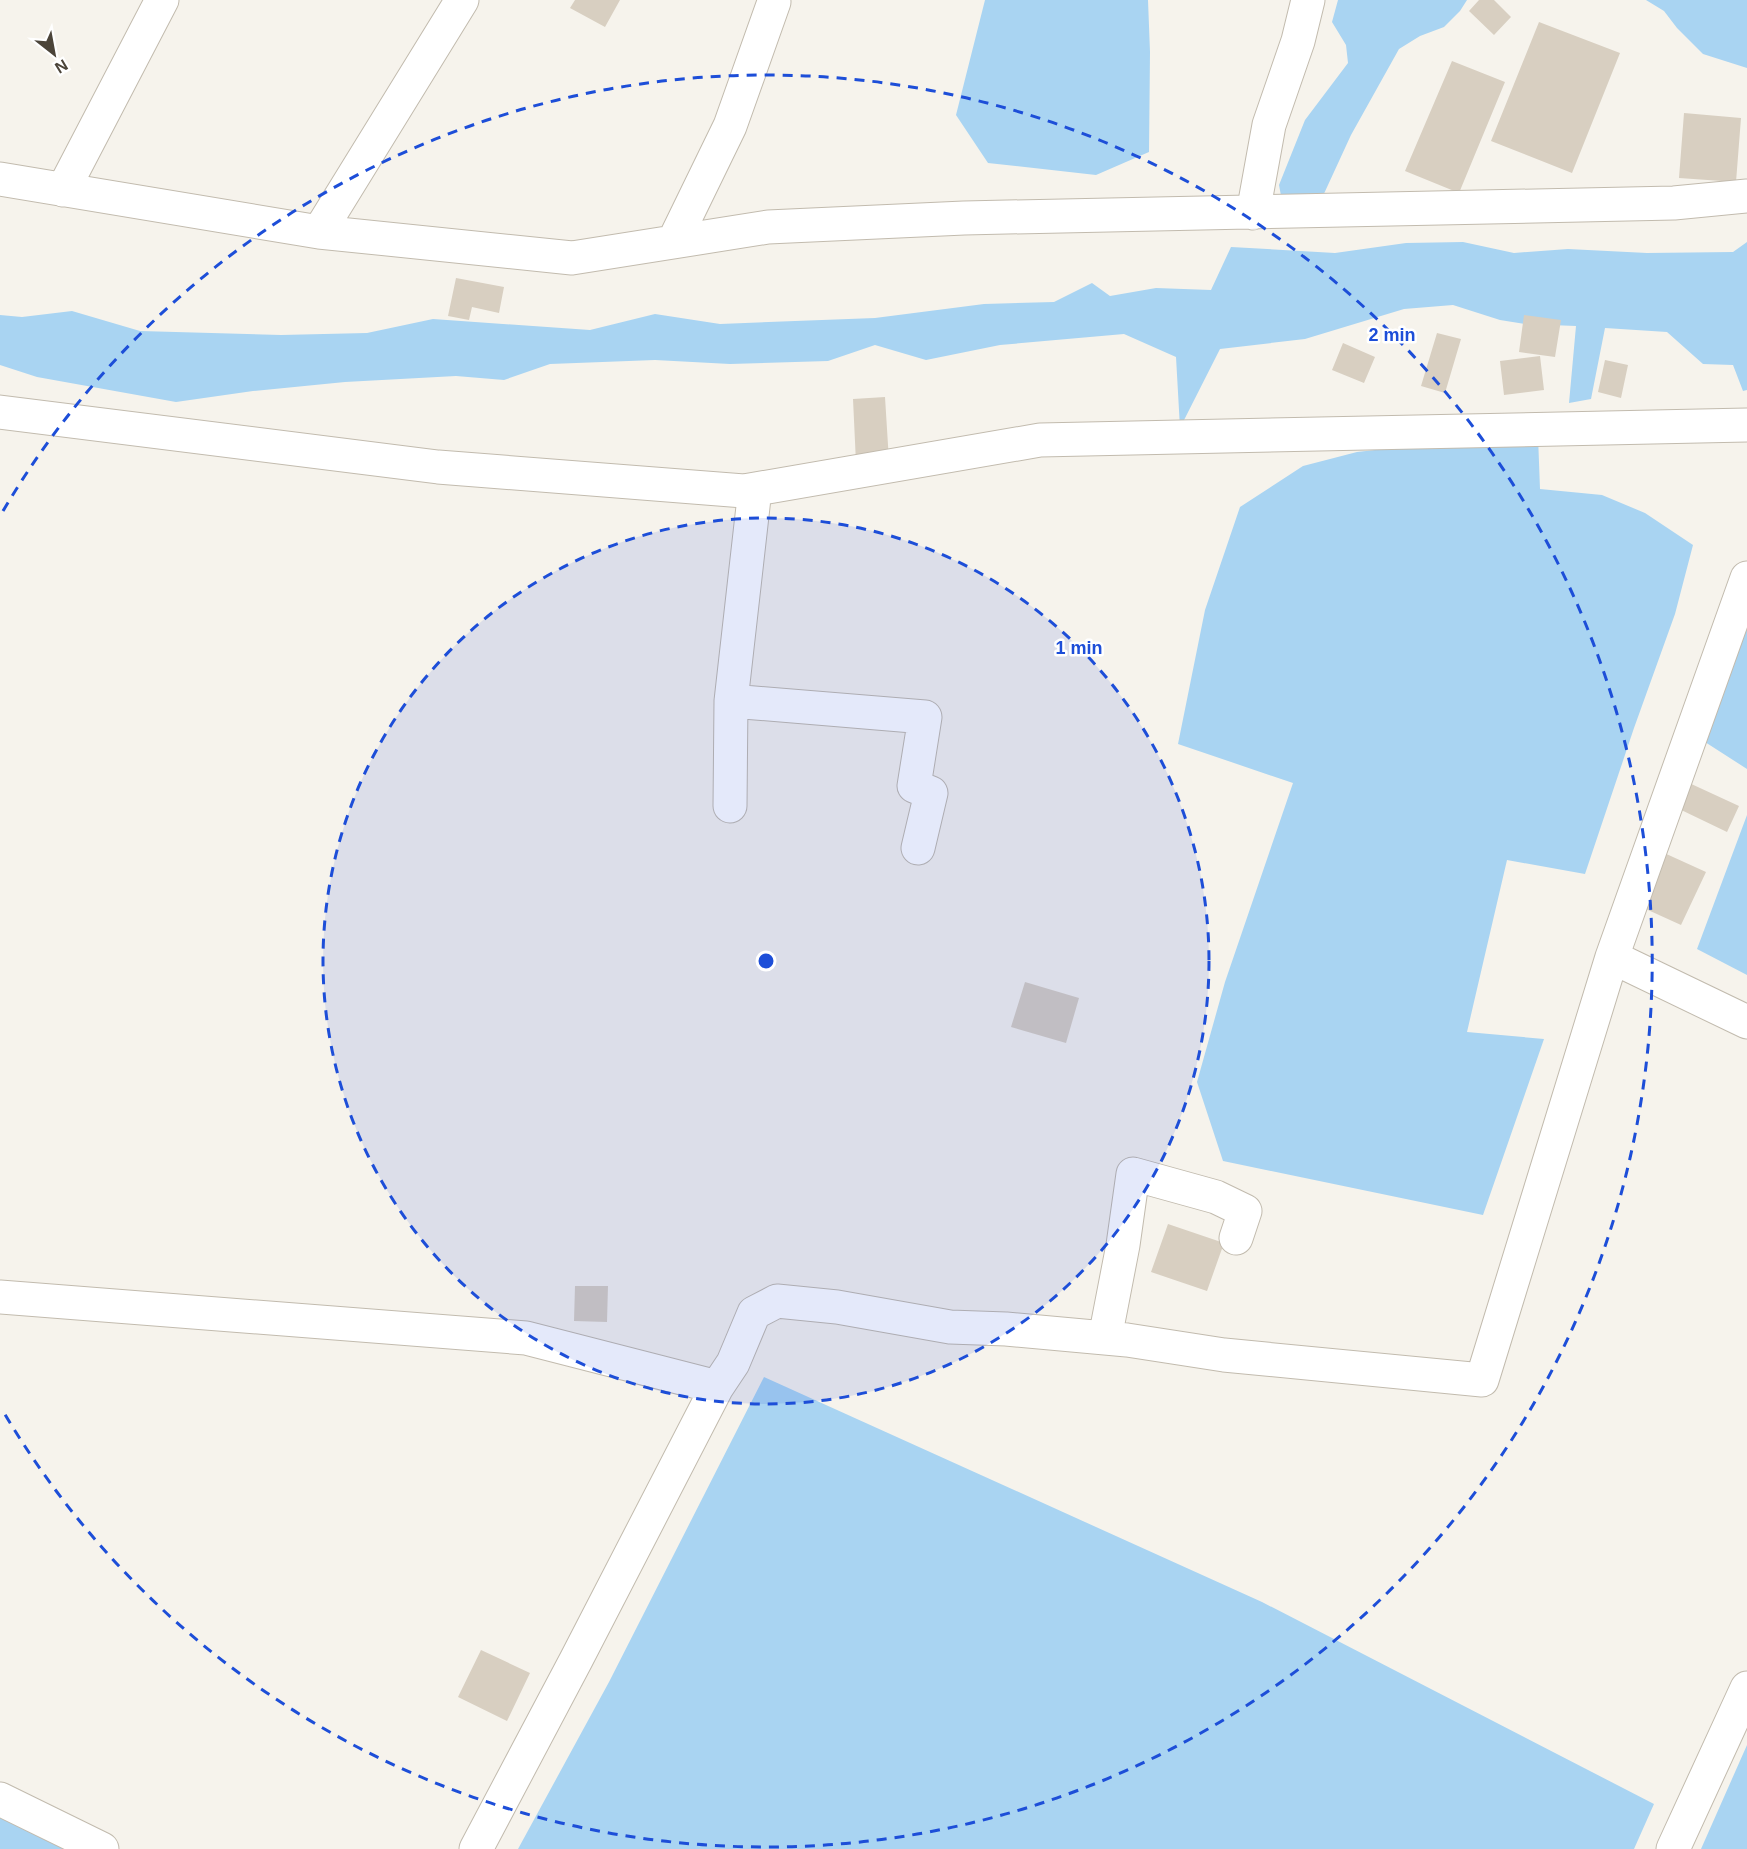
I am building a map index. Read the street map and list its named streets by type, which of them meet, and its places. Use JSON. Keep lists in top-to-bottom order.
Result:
{
  "north": "bottom right",
  "rings": ["2 min", "1 min"]
}
